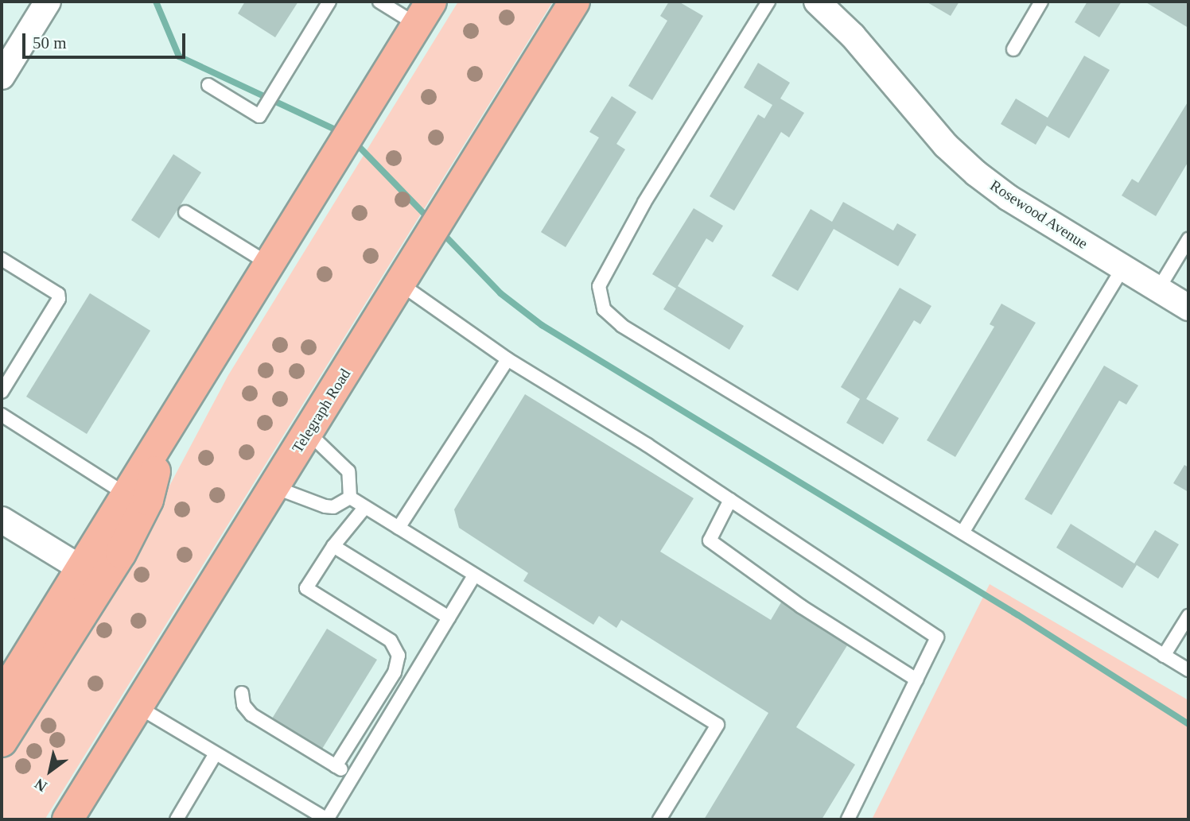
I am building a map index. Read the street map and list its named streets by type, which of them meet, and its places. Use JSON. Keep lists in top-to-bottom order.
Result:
{
  "streets": {
    "main road": ["Telegraph Road"],
    "street": ["Rosewood Avenue"]
  },
  "scale_bar": "50 m",
  "north": "bottom left"
}
